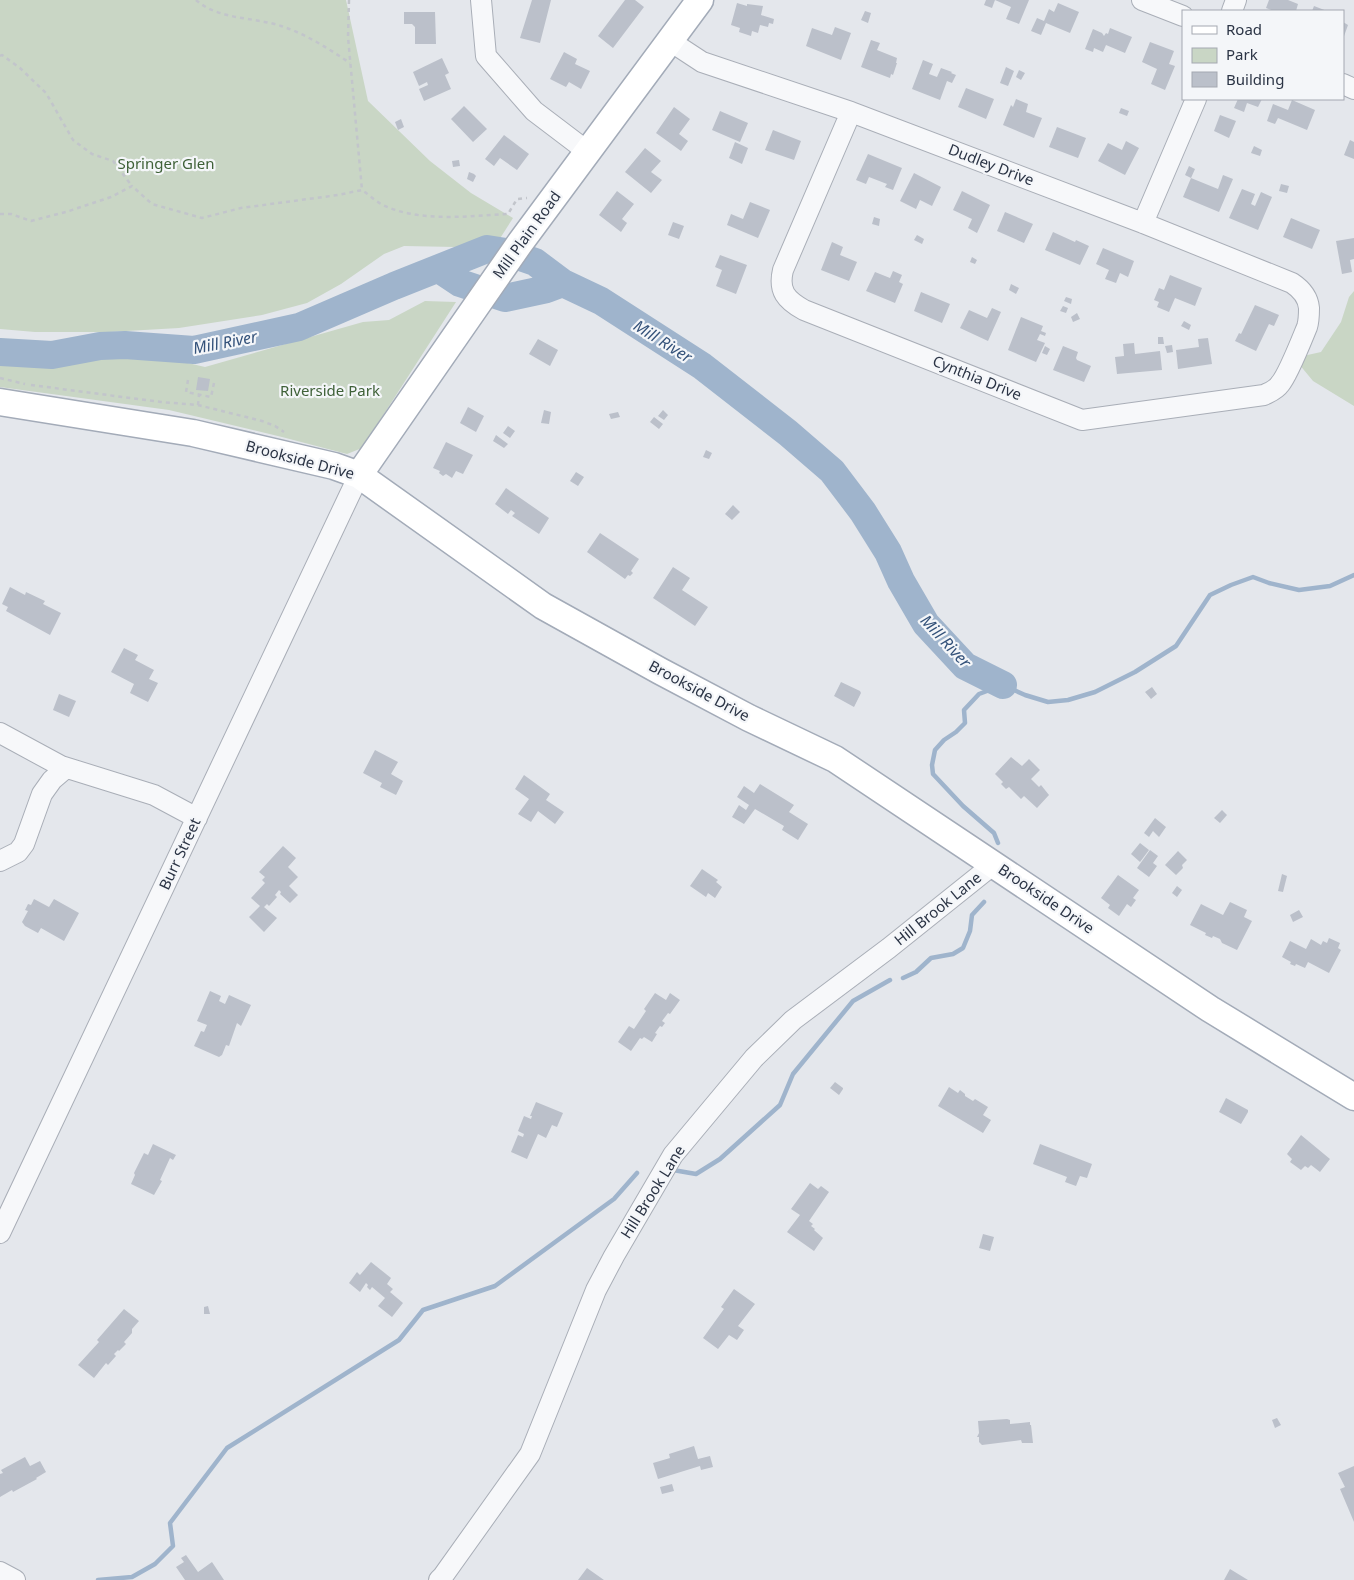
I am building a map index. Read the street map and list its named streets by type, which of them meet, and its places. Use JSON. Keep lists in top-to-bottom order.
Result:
{
  "streets": {
    "main road": ["Mill Plain Road", "Brookside Drive"],
    "street": [
      "Dudley Drive",
      "Cynthia Drive",
      "Burr Street",
      "Hill Brook Lane"
    ]
  },
  "crossings": [
    ["Dudley Drive", "Mill Plain Road"],
    ["Dudley Drive", "Cynthia Drive"],
    ["Mill Plain Road", "Brookside Drive"],
    ["Mill Plain Road", "Burr Street"],
    ["Brookside Drive", "Burr Street"],
    ["Brookside Drive", "Hill Brook Lane"]
  ],
  "water": ["Mill River"],
  "parks": ["Springer Glen", "Riverside Park"],
  "legend": ["Road", "Park", "Building"]
}
